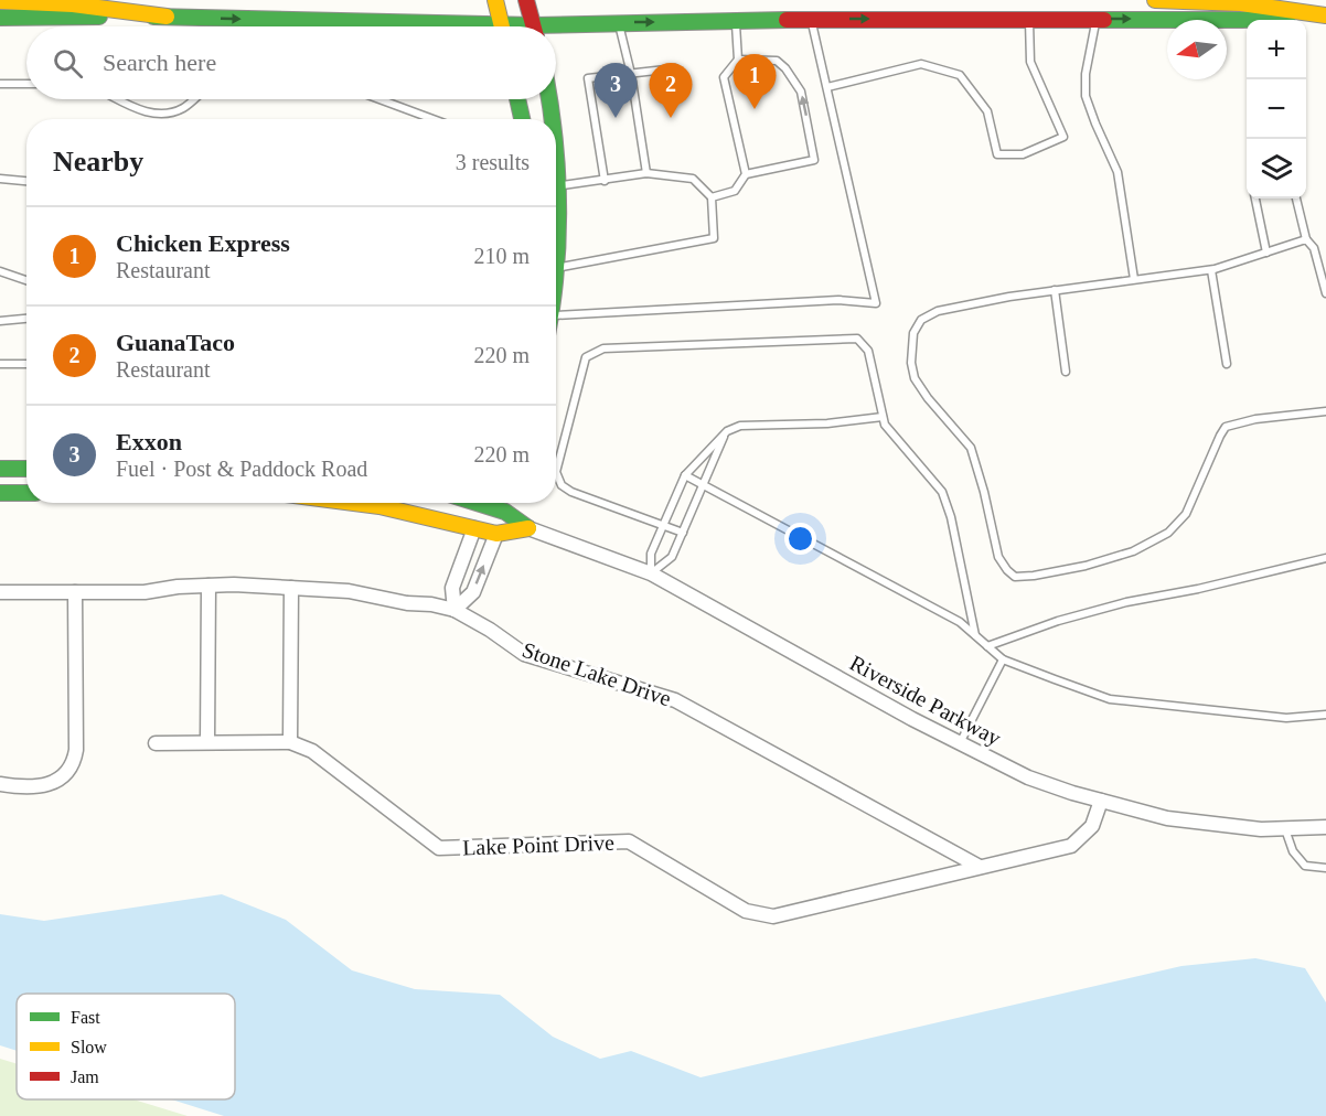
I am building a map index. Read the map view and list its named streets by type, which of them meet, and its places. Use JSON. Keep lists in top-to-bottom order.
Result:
{
  "streets": {
    "main road": ["Riverside Parkway"],
    "street": ["Stone Lake Drive", "Lake Point Drive"]
  },
  "crossings": [
    ["Stone Lake Drive", "Lake Point Drive"],
    ["Riverside Parkway", "Lake Point Drive"]
  ],
  "legend": ["Fast", "Slow", "Jam"],
  "north": "left",
  "page": {
    "map_buttons": ["+", "−"],
    "search": "Search here",
    "pins": ["1", "2", "3"],
    "heading": ["Nearby", "3 results"],
    "list": [
      {
        "mark": "1",
        "name": "Chicken Express",
        "note": "Restaurant",
        "value": "210 m"
      },
      {
        "mark": "2",
        "name": "GuanaTaco",
        "note": "Restaurant",
        "value": "220 m"
      },
      {
        "mark": "3",
        "name": "Exxon",
        "note": "Fuel · Post & Paddock Road",
        "value": "220 m"
      }
    ]
  }
}
